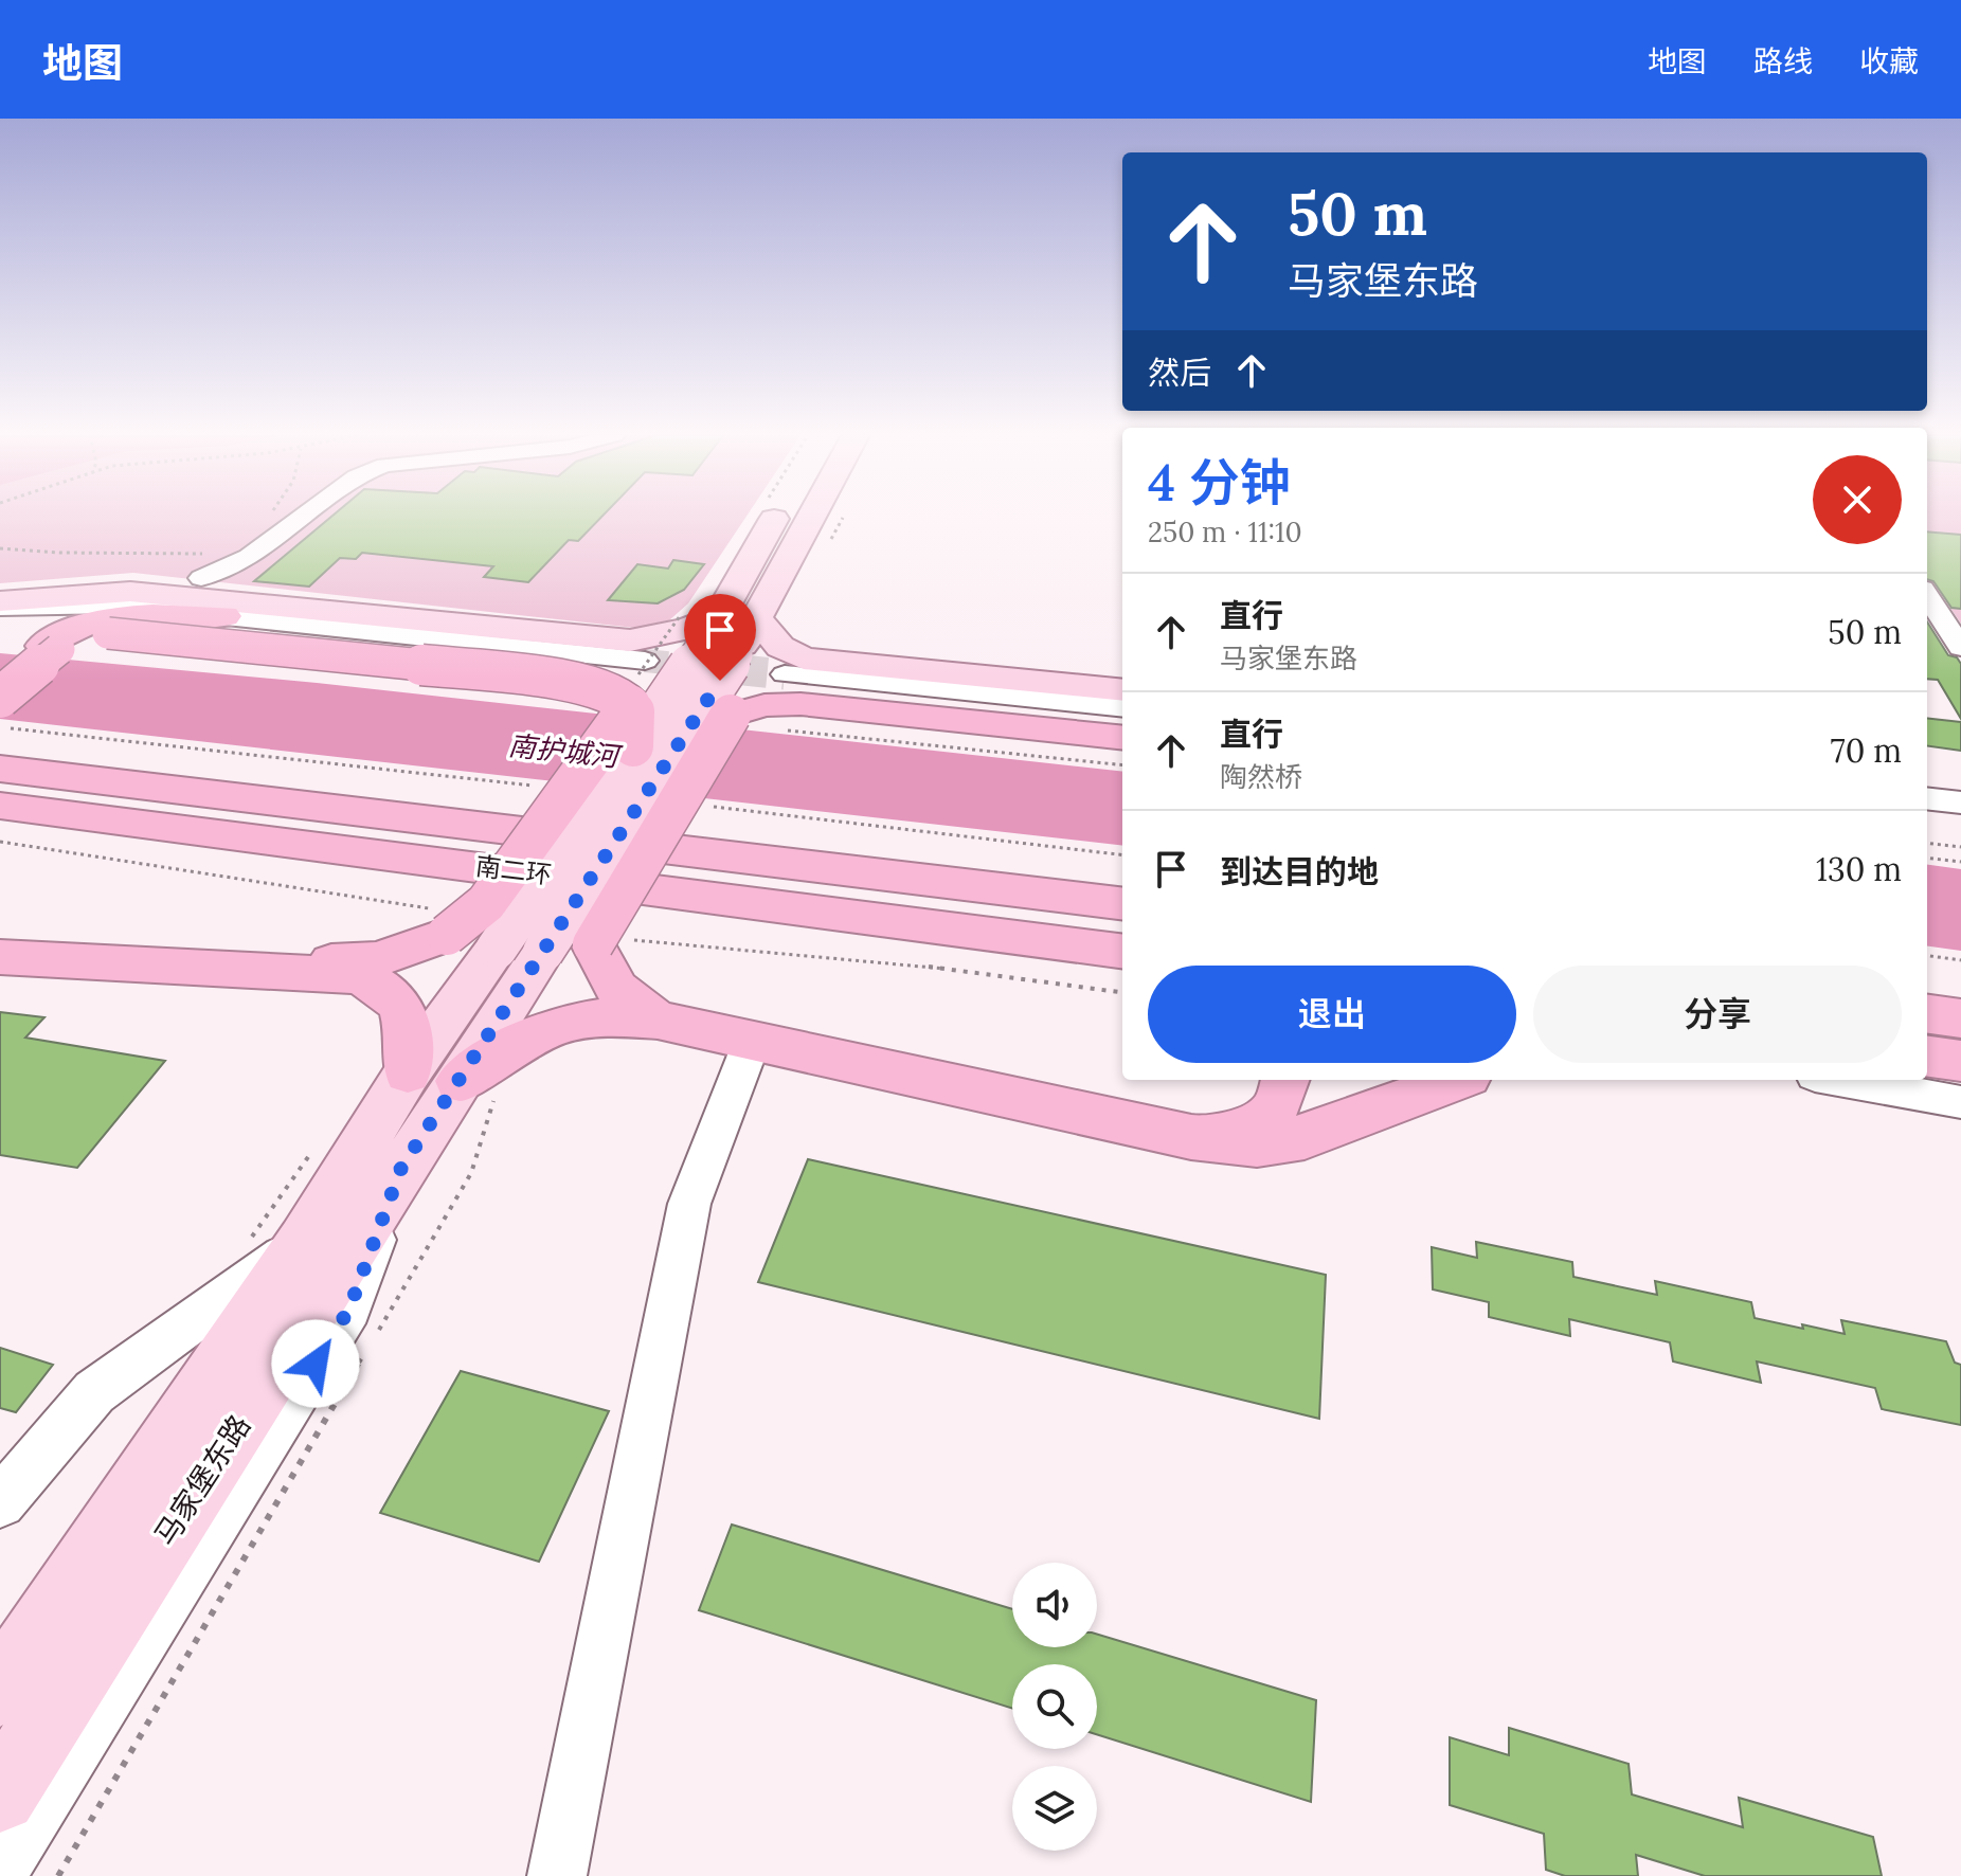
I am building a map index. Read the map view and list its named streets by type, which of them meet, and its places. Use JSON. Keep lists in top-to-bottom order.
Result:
{
  "streets": {
    "highway": ["南二环"],
    "main road": ["马家堡东路"]
  },
  "water": ["南护城河"],
  "page": {
    "header": "地图",
    "nav": ["地图", "路线", "收藏"],
    "turn": ["50 m", "马家堡东路"],
    "then": "然后",
    "heading": ["4 分钟", "250 m · 11:10"],
    "list": [
      {
        "name": "直行",
        "note": "马家堡东路",
        "value": "50 m"
      },
      {
        "name": "直行",
        "note": "陶然桥",
        "value": "70 m"
      },
      {
        "name": "到达目的地",
        "value": "130 m"
      }
    ],
    "buttons": ["退出", "分享"]
  }
}
